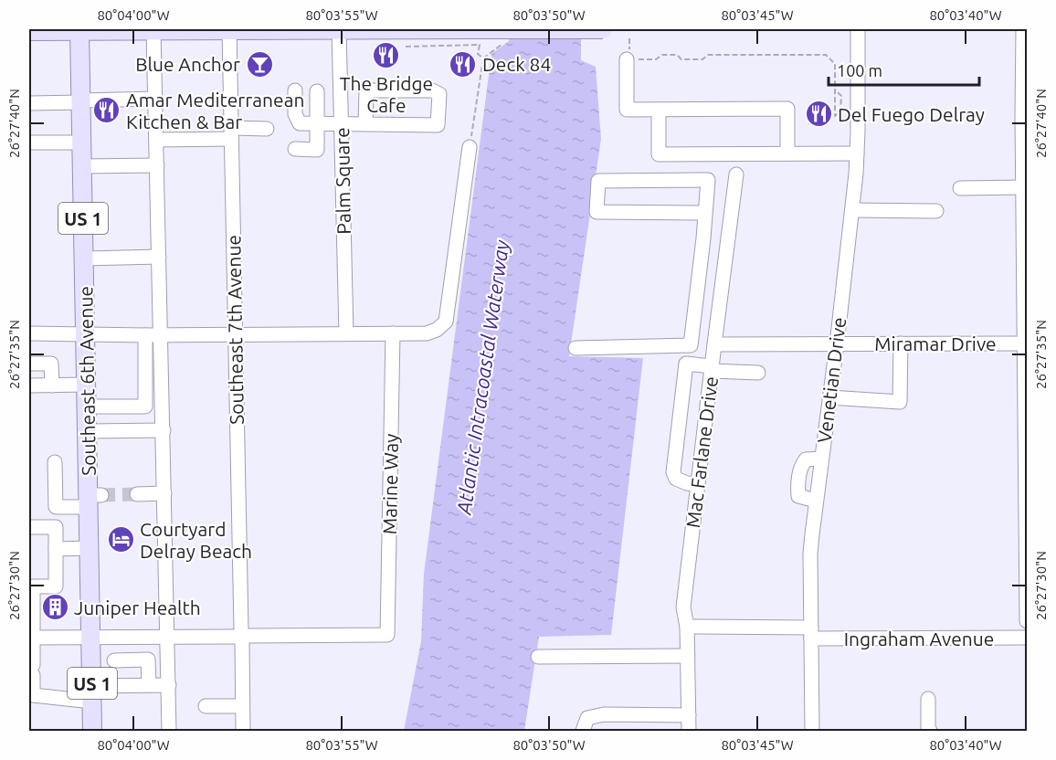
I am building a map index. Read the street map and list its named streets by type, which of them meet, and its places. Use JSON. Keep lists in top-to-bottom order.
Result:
{
  "streets": {
    "main road": ["US 1", "Southeast 6th Avenue"],
    "street": [
      "Palm Square",
      "Southeast 7th Avenue",
      "Miramar Drive",
      "Venetian Drive",
      "Mac Farlane Drive",
      "Marine Way",
      "Ingraham Avenue"
    ]
  },
  "crossings": [
    ["Southeast 7th Avenue", "Marine Way"],
    ["Miramar Drive", "Venetian Drive"],
    ["Miramar Drive", "Mac Farlane Drive"],
    ["Venetian Drive", "Ingraham Avenue"],
    ["Mac Farlane Drive", "Ingraham Avenue"]
  ],
  "water": ["Atlantic Intracoastal Waterway"],
  "places": {
    "restaurant": [
      "The Bridge Cafe",
      "Deck 84",
      "Amar Mediterranean Kitchen & Bar",
      "Del Fuego Delray"
    ],
    "bar": ["Blue Anchor"],
    "hotel": ["Courtyard Delray Beach"],
    "building": ["Juniper Health"]
  },
  "scale_bar": "100 m",
  "coordinates": [
    "80°04'00\"W",
    "80°03'55\"W",
    "80°03'50\"W",
    "80°03'45\"W",
    "80°03'40\"W",
    "26°27'40\"N",
    "26°27'35\"N",
    "26°27'30\"N"
  ]
}
